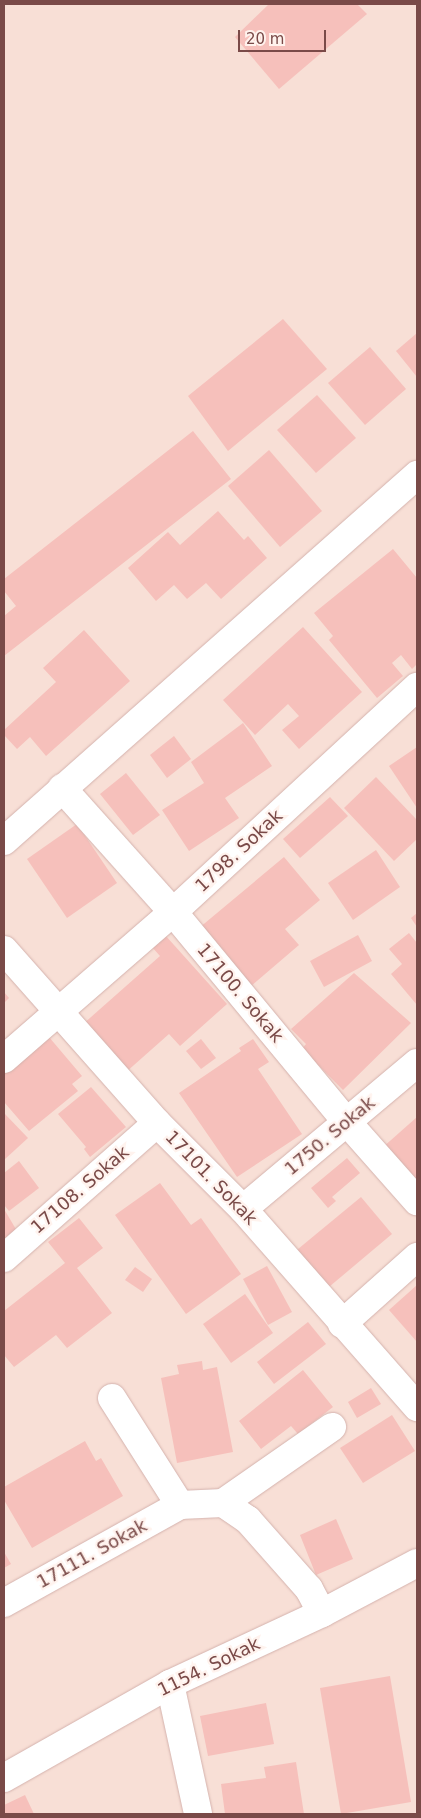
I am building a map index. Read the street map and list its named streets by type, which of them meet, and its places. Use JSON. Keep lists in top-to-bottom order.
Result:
{
  "streets": {
    "street": [
      "1798. Sokak",
      "17100. Sokak",
      "1750. Sokak",
      "17101. Sokak",
      "17108. Sokak",
      "17111. Sokak",
      "1154. Sokak"
    ]
  },
  "crossings": [
    ["1798. Sokak", "17100. Sokak"],
    ["1798. Sokak", "17101. Sokak"],
    ["17100. Sokak", "1750. Sokak"],
    ["1750. Sokak", "17101. Sokak"],
    ["17101. Sokak", "17108. Sokak"]
  ],
  "scale_bar": "20 m"
}
